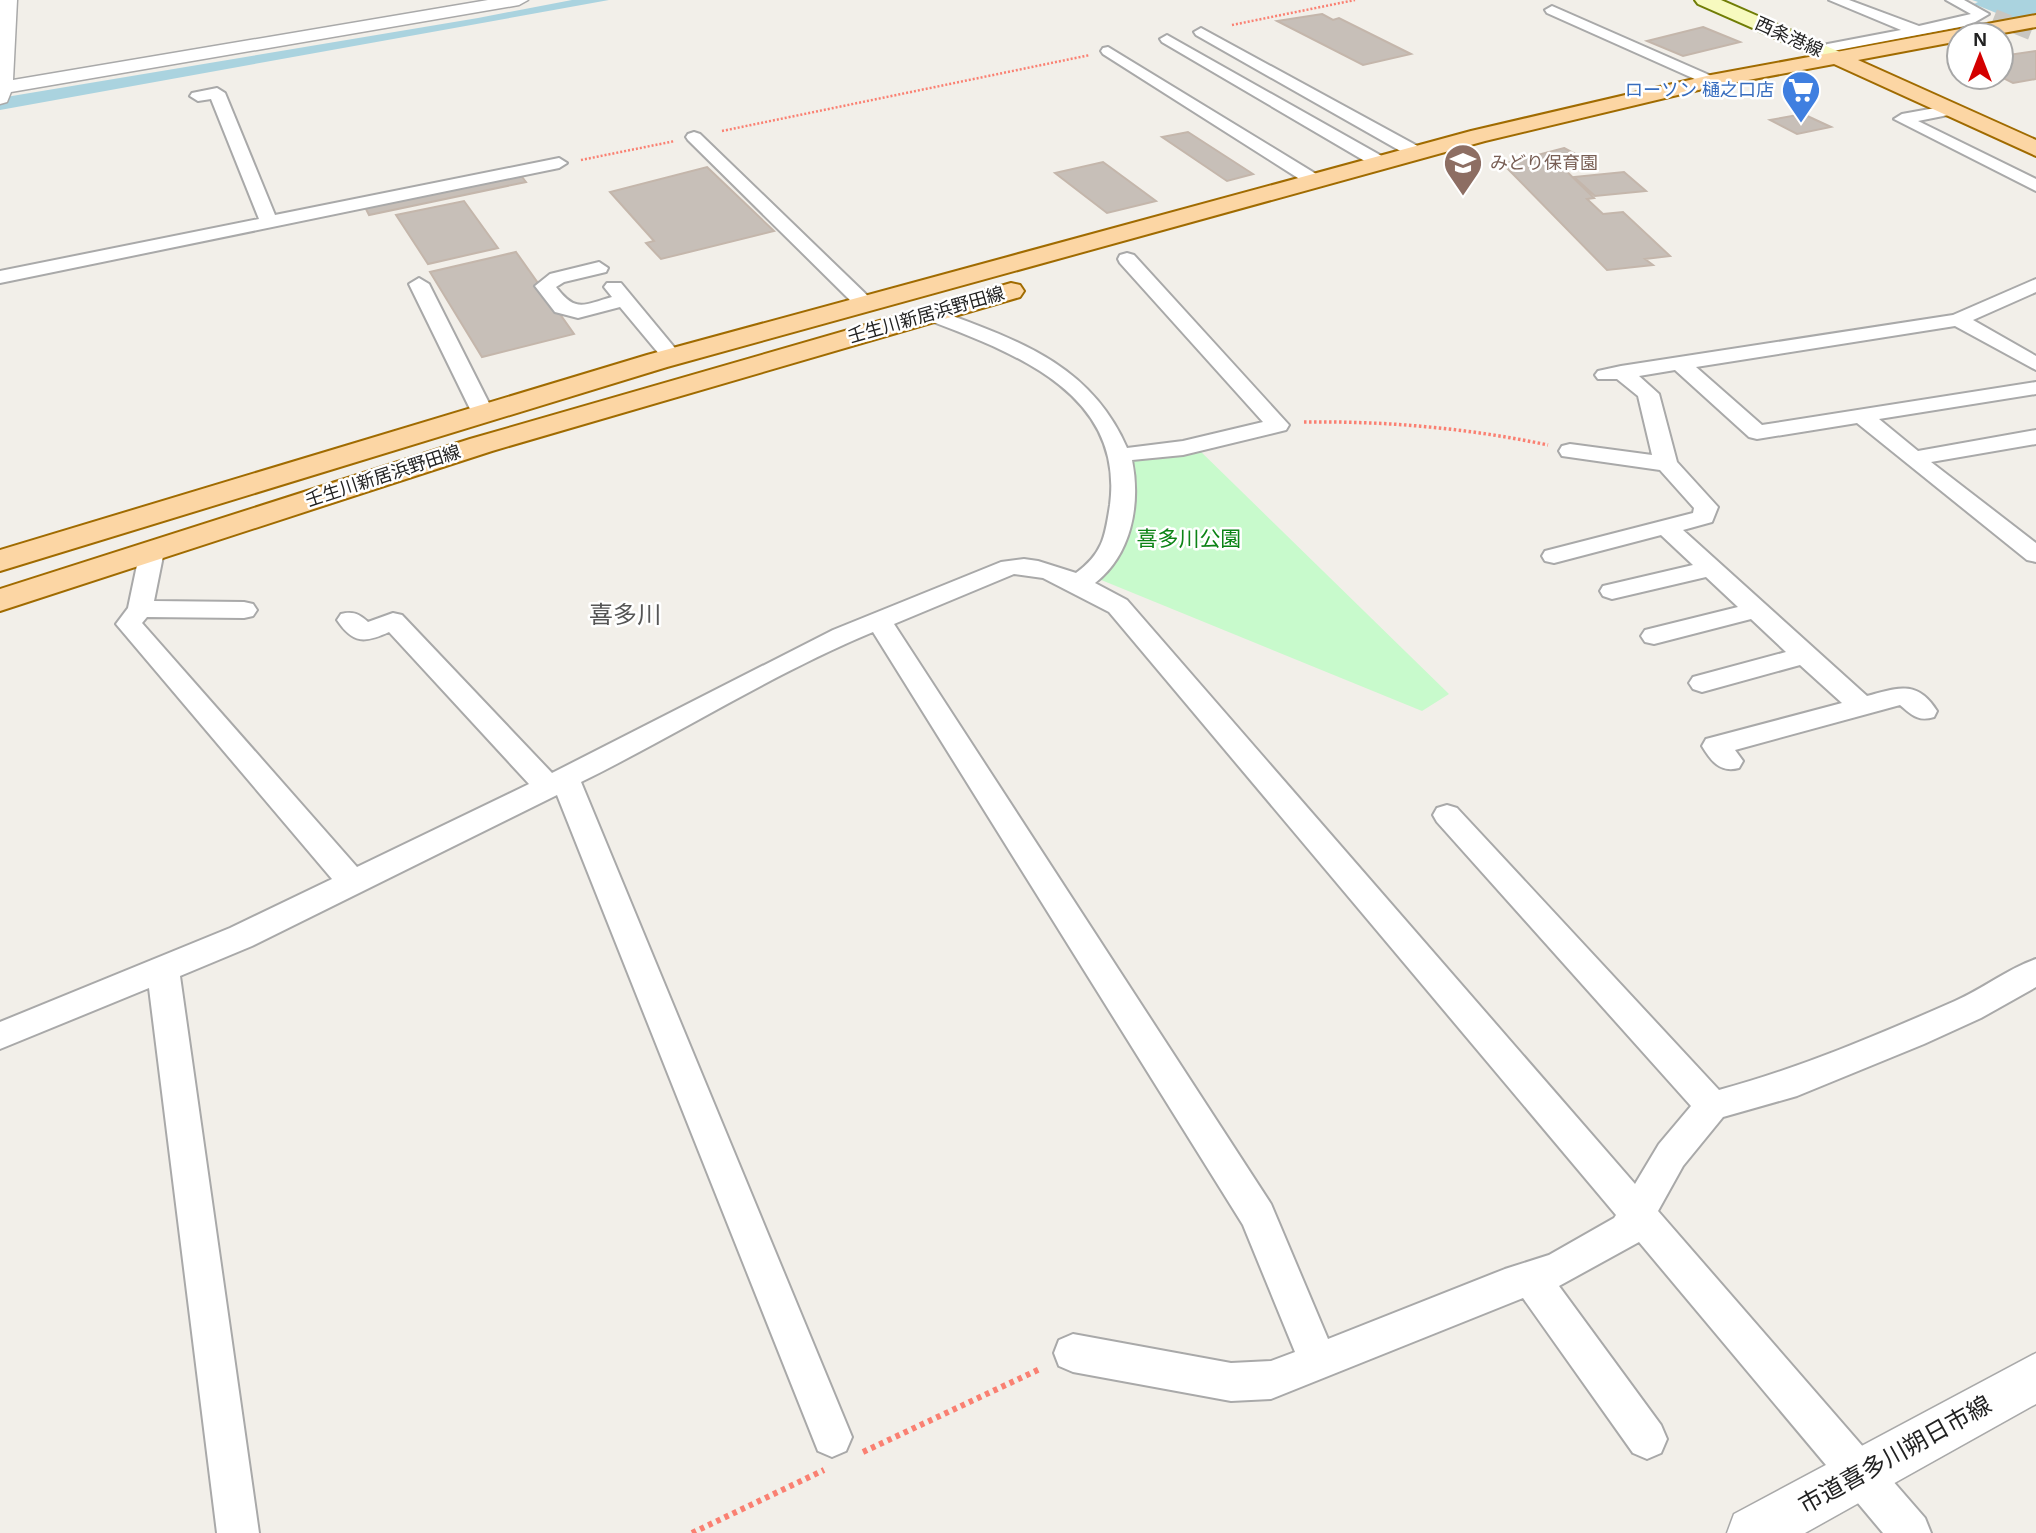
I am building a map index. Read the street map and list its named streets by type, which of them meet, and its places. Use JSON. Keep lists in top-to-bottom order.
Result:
{
  "streets": {
    "main road": ["西条港線", "壬生川新居浜野田線"],
    "street": ["市道喜多川朔日市線"]
  },
  "crossings": [
    ["西条港線", "壬生川新居浜野田線"]
  ],
  "districts": ["喜多川"],
  "parks": ["喜多川公園"],
  "places": {
    "supermarket": ["ローソン 樋之口店"],
    "school or university": ["みどり保育園"]
  },
  "north": "top"
}
